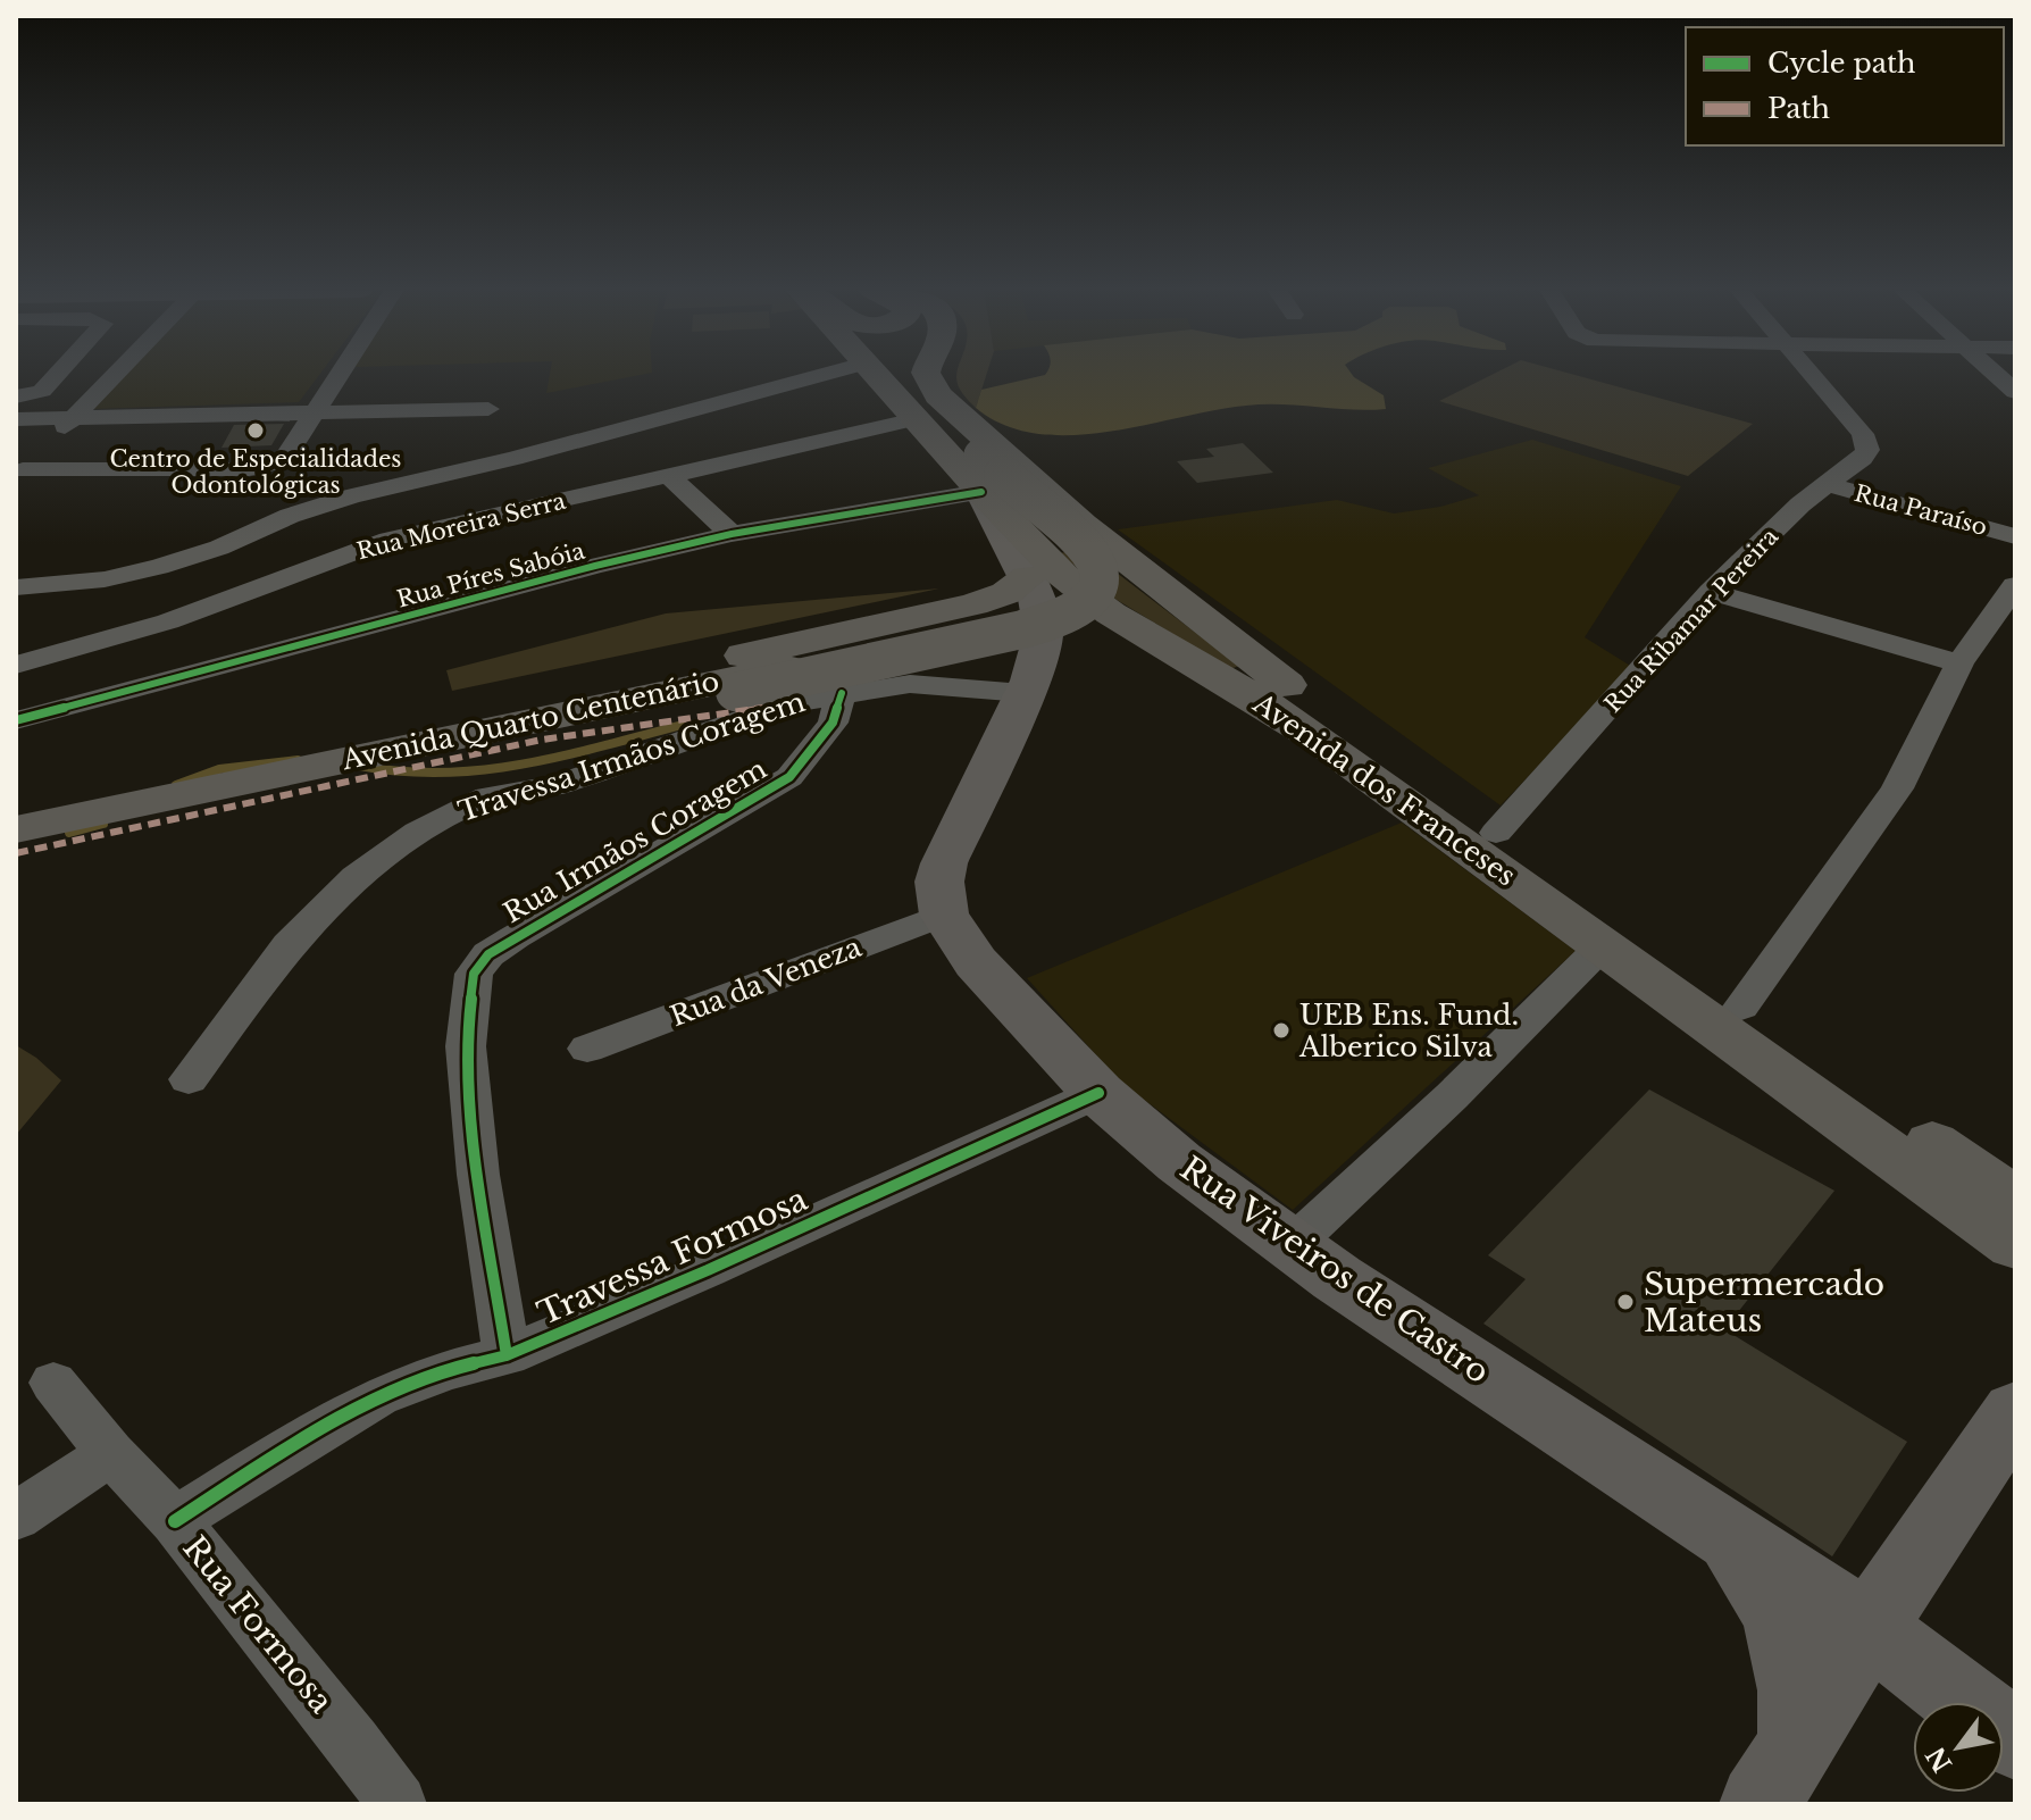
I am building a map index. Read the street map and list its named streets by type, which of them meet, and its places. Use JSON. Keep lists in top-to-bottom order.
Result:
{
  "streets": {
    "main road": ["Avenida Quarto Centenário", "Avenida dos Franceses", "Rua Viveiros de Castro"],
    "street": [
      "Rua Paraíso",
      "Rua Moreira Serra",
      "Rua Píres Sabóia",
      "Rua Ribamar Pereira",
      "Travessa Irmãos Coragem",
      "Rua Irmãos Coragem",
      "Rua da Veneza",
      "Travessa Formosa",
      "Rua Formosa"
    ]
  },
  "crossings": [
    ["Rua Paraíso", "Rua Ribamar Pereira"],
    ["Rua Moreira Serra", "Avenida dos Franceses"],
    ["Rua Píres Sabóia", "Avenida dos Franceses"],
    ["Rua Ribamar Pereira", "Avenida dos Franceses"],
    ["Travessa Irmãos Coragem", "Rua Irmãos Coragem"],
    ["Rua Irmãos Coragem", "Travessa Formosa"],
    ["Rua da Veneza", "Rua Viveiros de Castro"],
    ["Travessa Formosa", "Rua Viveiros de Castro"],
    ["Travessa Formosa", "Rua Formosa"]
  ],
  "places": ["Centro de Especialidades Odontológicas", "UEB Ens. Fund. Alberico Silva", "Supermercado Mateus"],
  "legend": ["Cycle path", "Path"],
  "north": "bottom left"
}
